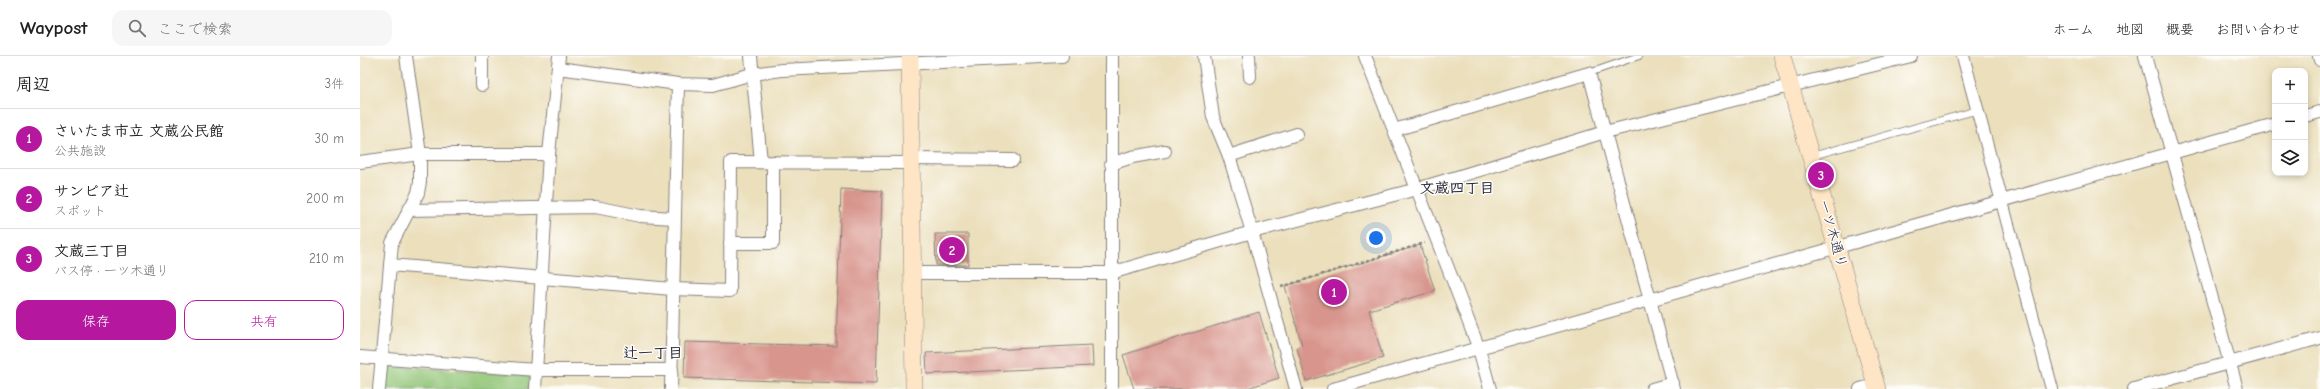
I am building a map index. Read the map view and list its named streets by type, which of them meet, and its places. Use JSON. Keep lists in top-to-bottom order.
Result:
{
  "streets": {
    "street": ["一ツ木通り"]
  },
  "districts": ["文蔵四丁目", "辻一丁目"],
  "page": {
    "header": "Waypost",
    "search": "ここで検索",
    "nav": [
      "ホーム",
      "地図",
      "概要",
      "お問い合わせ"
    ],
    "heading": ["周辺", "3件"],
    "map_buttons": ["+", "−"],
    "list": [
      {
        "mark": "1",
        "name": "さいたま市立 文蔵公民館",
        "note": "公共施設",
        "value": "30 m"
      },
      {
        "mark": "2",
        "name": "サンピア辻",
        "note": "スポット",
        "value": "200 m"
      },
      {
        "mark": "3",
        "name": "文蔵三丁目",
        "note": "バス停 · 一ツ木通り",
        "value": "210 m"
      }
    ],
    "pins": ["3", "2", "1"],
    "buttons": ["保存", "共有"]
  }
}
